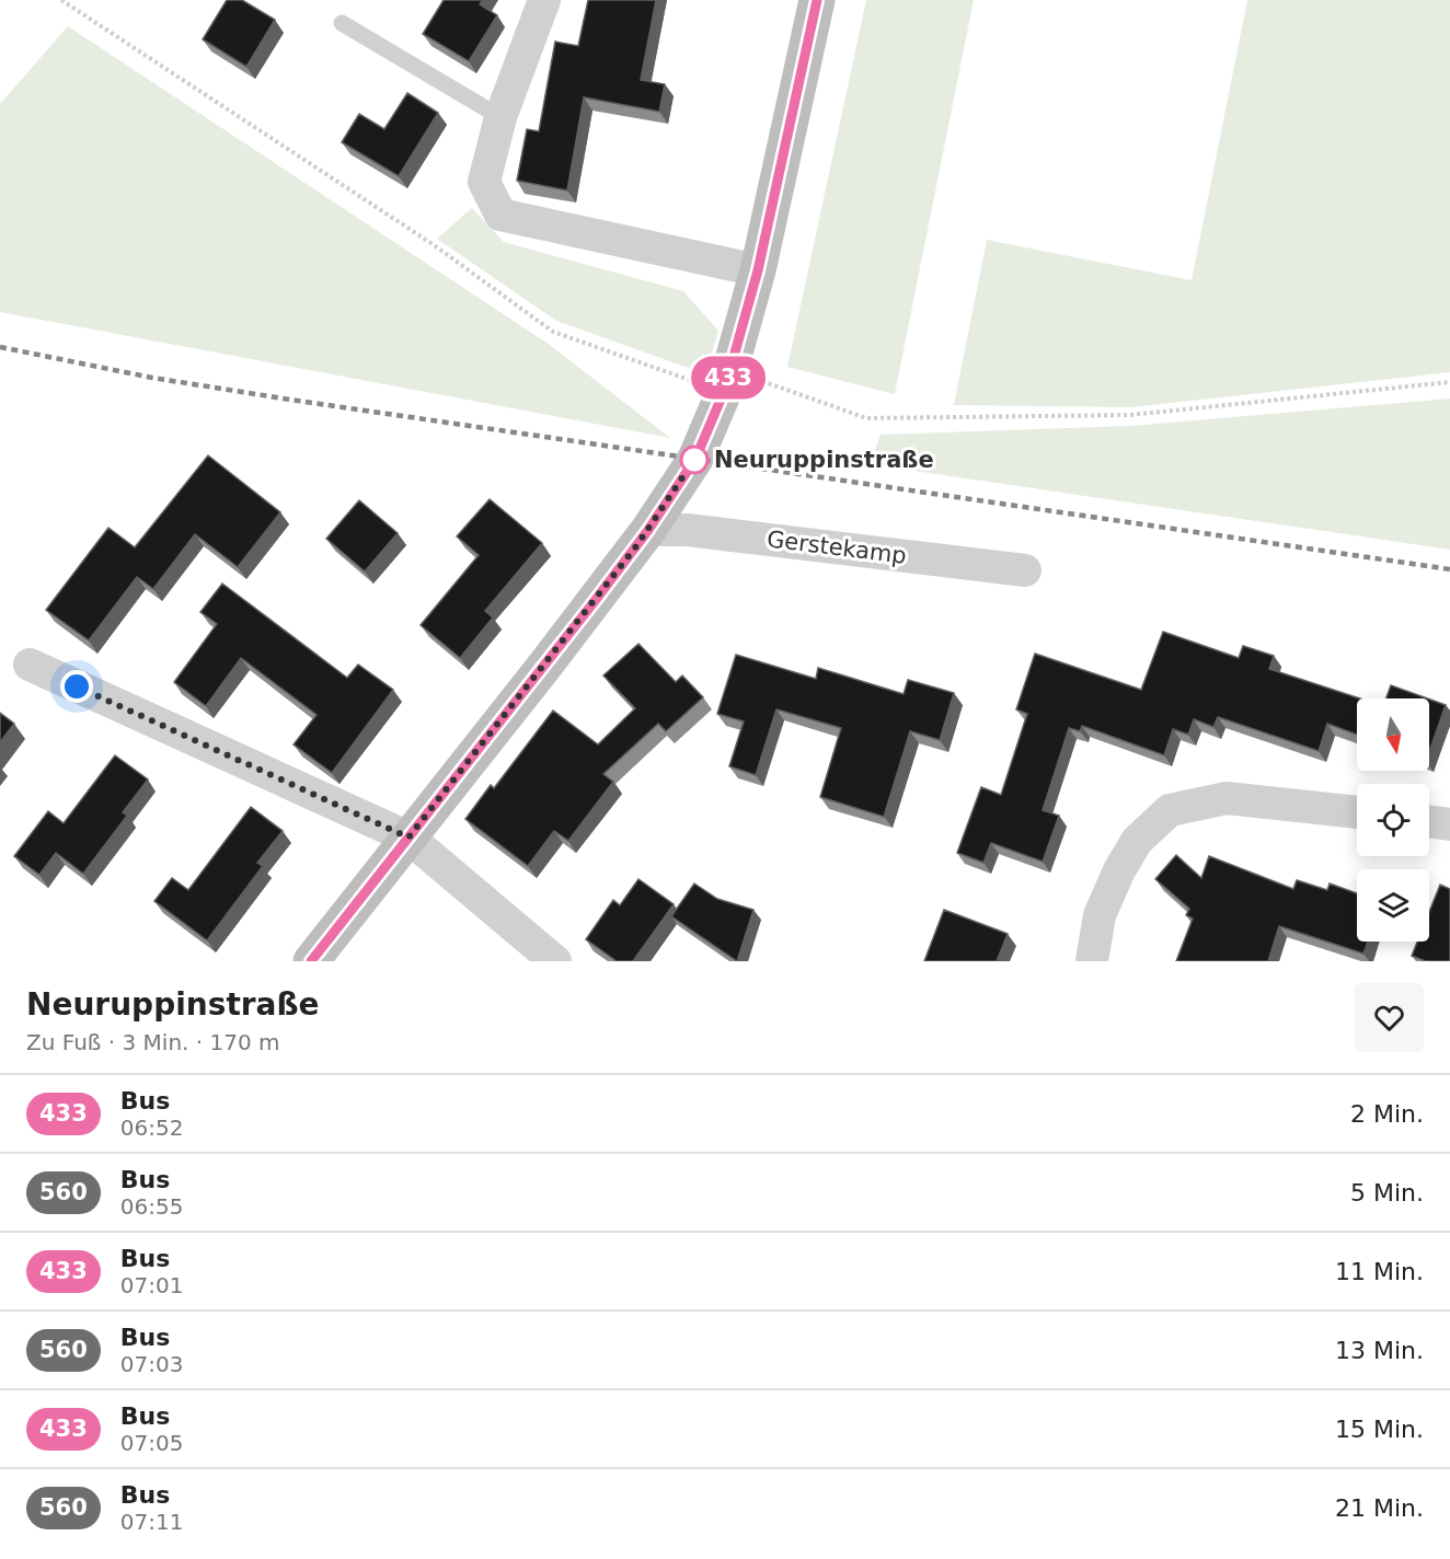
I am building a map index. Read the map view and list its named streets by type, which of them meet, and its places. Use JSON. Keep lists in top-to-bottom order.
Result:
{
  "streets": {
    "street": ["Gerstekamp"]
  },
  "places": ["Neuruppinstraße"],
  "lines": ["bus line 433"],
  "north": "bottom",
  "page": {
    "on_map": "433",
    "heading": ["Neuruppinstraße", "Zu Fuß · 3 Min. · 170 m"],
    "list": [
      {
        "mark": "433",
        "name": "Bus",
        "note": "06:52",
        "value": "2 Min."
      },
      {
        "mark": "560",
        "name": "Bus",
        "note": "06:55",
        "value": "5 Min."
      },
      {
        "mark": "433",
        "name": "Bus",
        "note": "07:01",
        "value": "11 Min."
      },
      {
        "mark": "560",
        "name": "Bus",
        "note": "07:03",
        "value": "13 Min."
      },
      {
        "mark": "433",
        "name": "Bus",
        "note": "07:05",
        "value": "15 Min."
      },
      {
        "mark": "560",
        "name": "Bus",
        "note": "07:11",
        "value": "21 Min."
      }
    ]
  }
}
